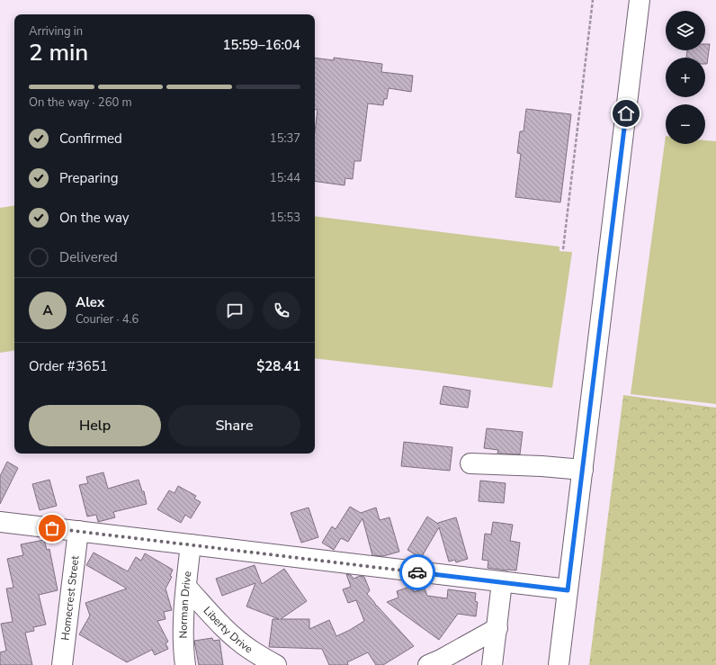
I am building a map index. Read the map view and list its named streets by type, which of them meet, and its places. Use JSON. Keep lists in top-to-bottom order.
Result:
{
  "streets": {
    "main road": ["Homecrest Street", "Norman Drive", "Liberty Drive"]
  },
  "crossings": [
    ["Norman Drive", "Liberty Drive"]
  ],
  "page": {
    "map_buttons": ["+", "−"],
    "heading": ["2 min", "Arriving in", "15:59–16:04"],
    "panel": [
      "Alex",
      "Courier · 4.6",
      "Order #3651",
      "$28.41"
    ],
    "bar": "On the way · 260 m",
    "list": [
      ["Confirmed", "15:37"],
      ["Preparing", "15:44"],
      ["On the way", "15:53"],
      "Delivered"
    ],
    "round": "A",
    "buttons": ["Help", "Share"]
  }
}
